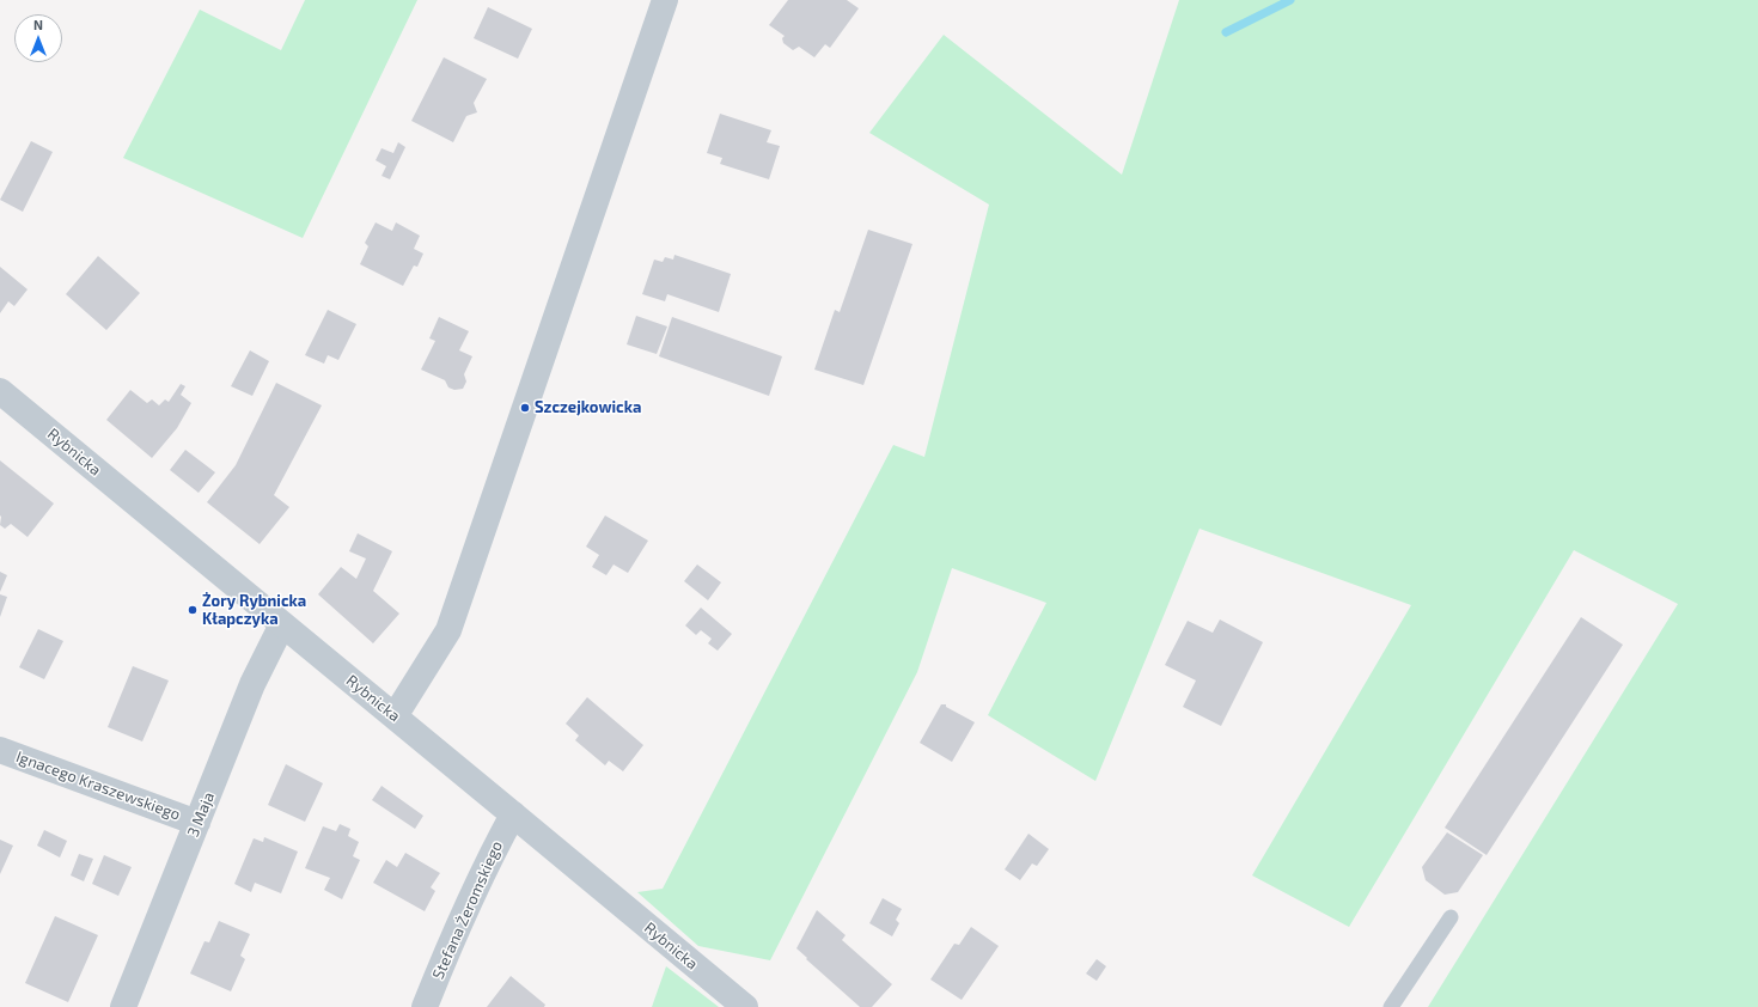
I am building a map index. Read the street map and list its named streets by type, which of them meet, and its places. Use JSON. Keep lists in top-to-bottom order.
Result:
{
  "streets": {
    "street": [
      "Rybnicka",
      "Ignacego Kraszewskiego",
      "3 Maja",
      "Stefana Żeromskiego"
    ]
  },
  "crossings": [
    ["Rybnicka", "3 Maja"],
    ["Rybnicka", "Stefana Żeromskiego"],
    ["Ignacego Kraszewskiego", "3 Maja"]
  ],
  "places": ["Szczejkowicka", "Żory Rybnicka Kłapczyka"],
  "north": "top"
}
